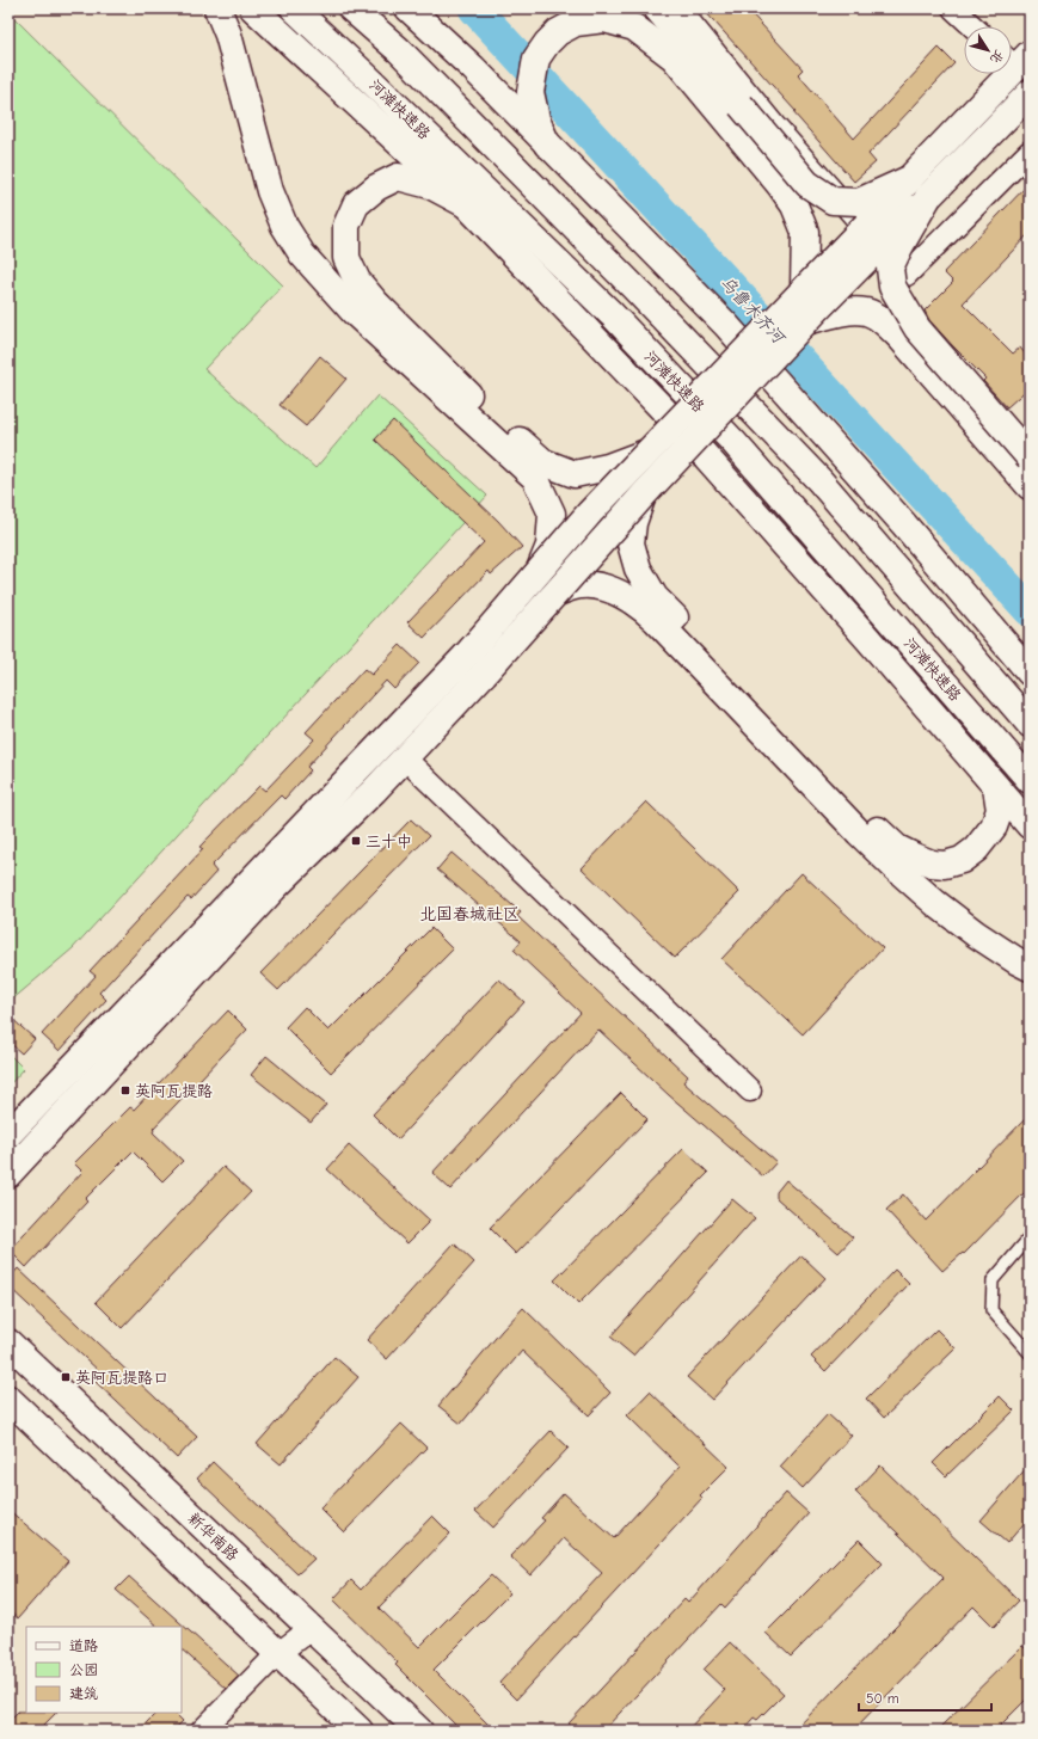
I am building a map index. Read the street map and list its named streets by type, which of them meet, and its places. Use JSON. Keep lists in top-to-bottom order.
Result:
{
  "streets": {
    "main road": ["河滩快速路", "新华南路"]
  },
  "districts": ["北国春城社区"],
  "water": ["乌鲁木齐河"],
  "places": {
    "transit": ["三十中", "英阿瓦提路", "英阿瓦提路口"]
  },
  "legend": ["道路", "公园", "建筑"],
  "scale_bar": "50 m",
  "north": "bottom right"
}
